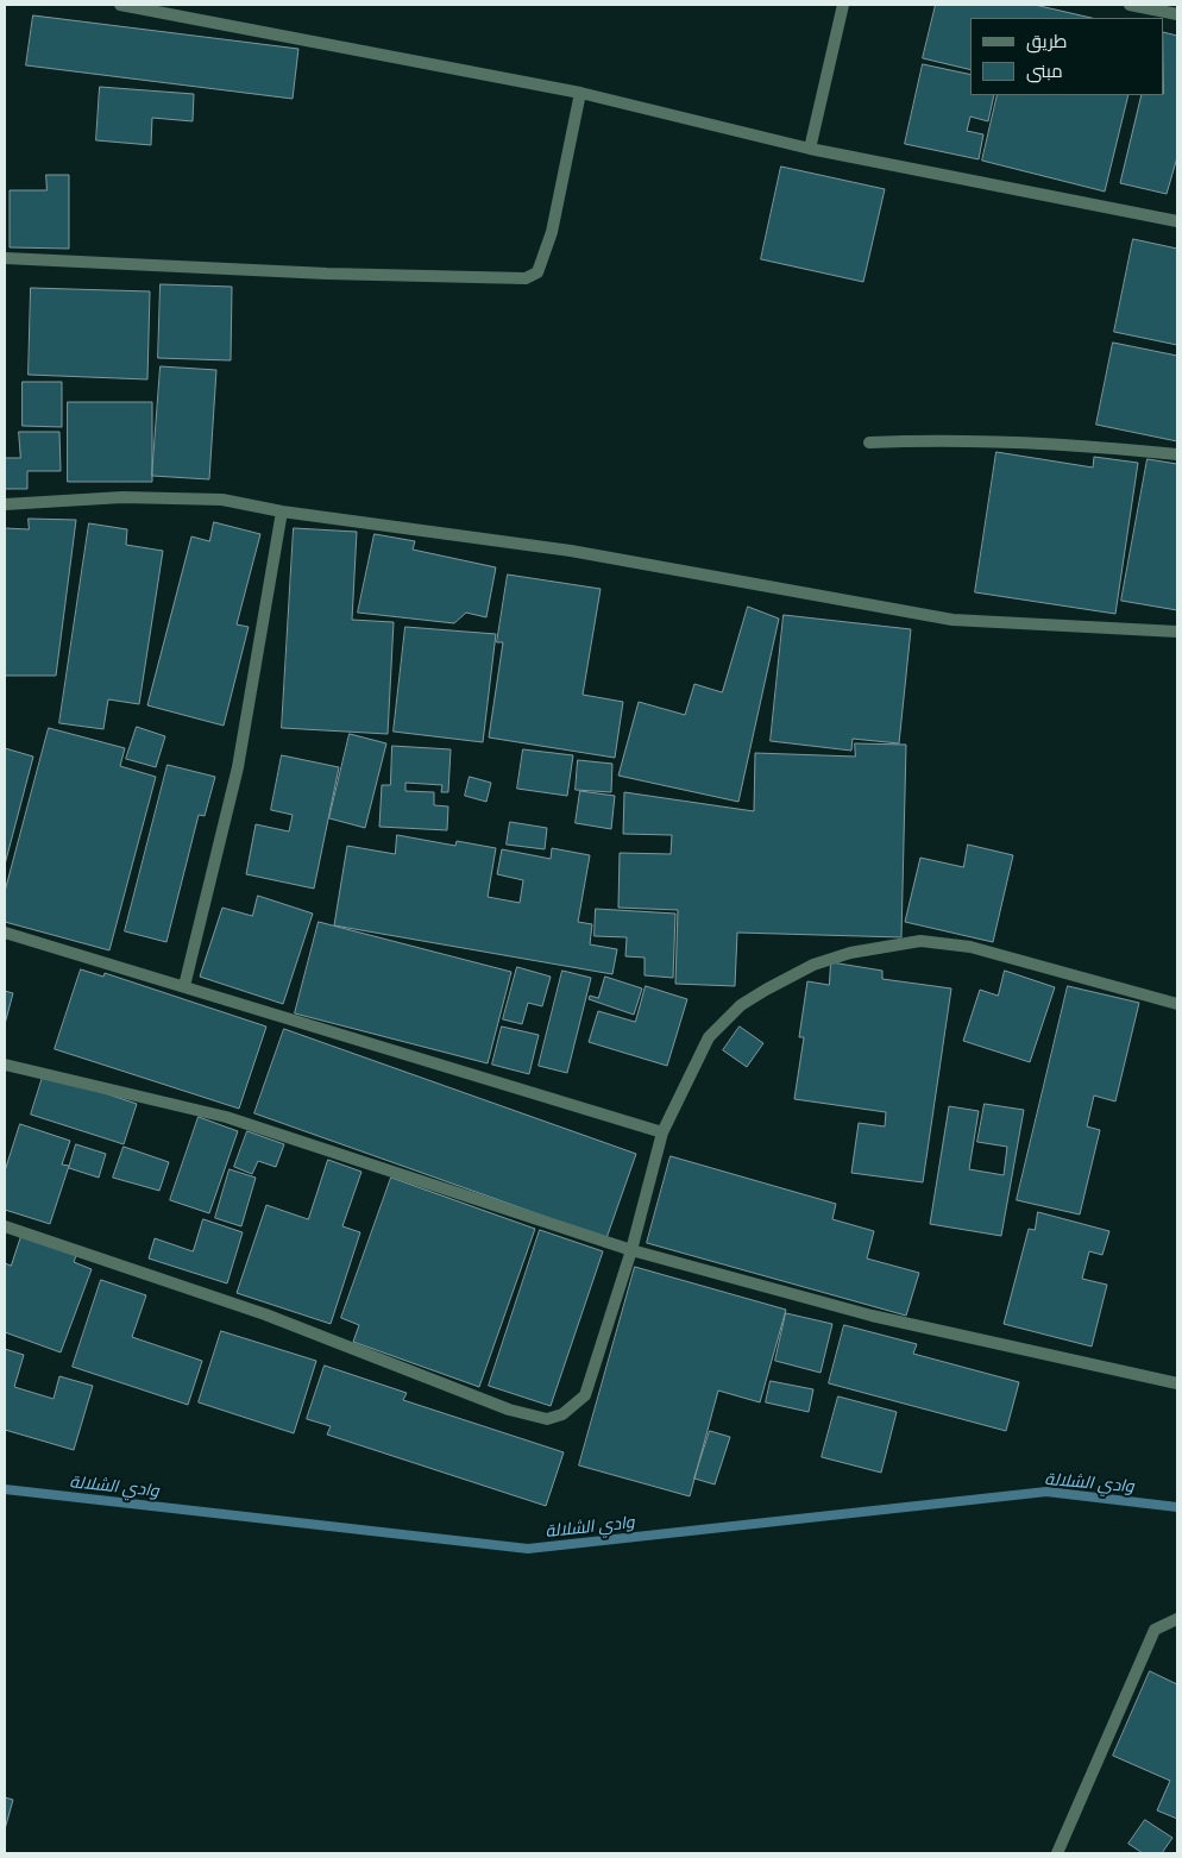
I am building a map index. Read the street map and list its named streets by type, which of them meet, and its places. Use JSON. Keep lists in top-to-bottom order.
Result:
{
  "water": ["وادي الشلالة"],
  "legend": ["طريق", "مبنى"]
}
